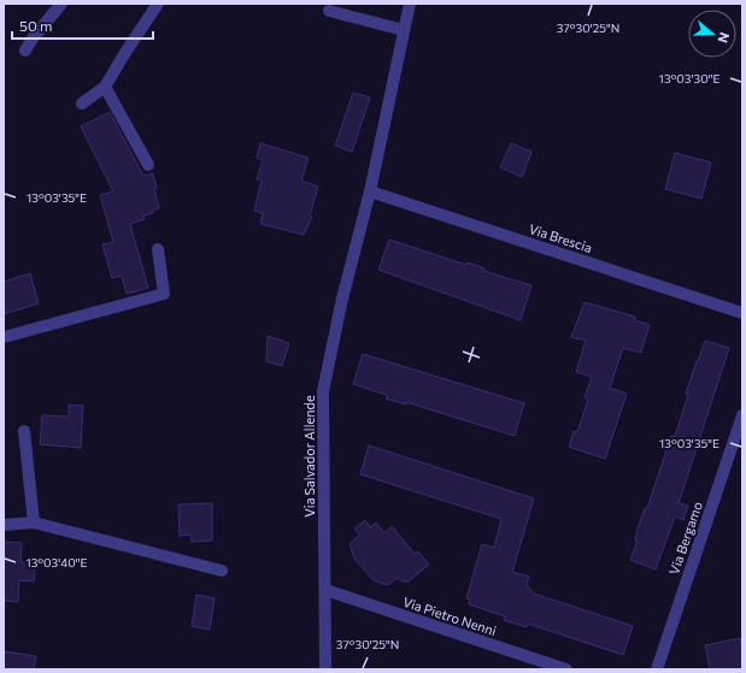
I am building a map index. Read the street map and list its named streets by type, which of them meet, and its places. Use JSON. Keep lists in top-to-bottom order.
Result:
{
  "streets": {
    "street": [
      "Via Brescia",
      "Via Salvador Allende",
      "Via Bergamo",
      "Via Pietro Nenni"
    ]
  },
  "crossings": [
    ["Via Brescia", "Via Salvador Allende"],
    ["Via Salvador Allende", "Via Pietro Nenni"]
  ],
  "scale_bar": "50 m",
  "north": "right",
  "coordinates": [
    "37°30'25\"N",
    "13°03'30\"E",
    "13°03'35\"E",
    "13°03'40\"E"
  ]
}
